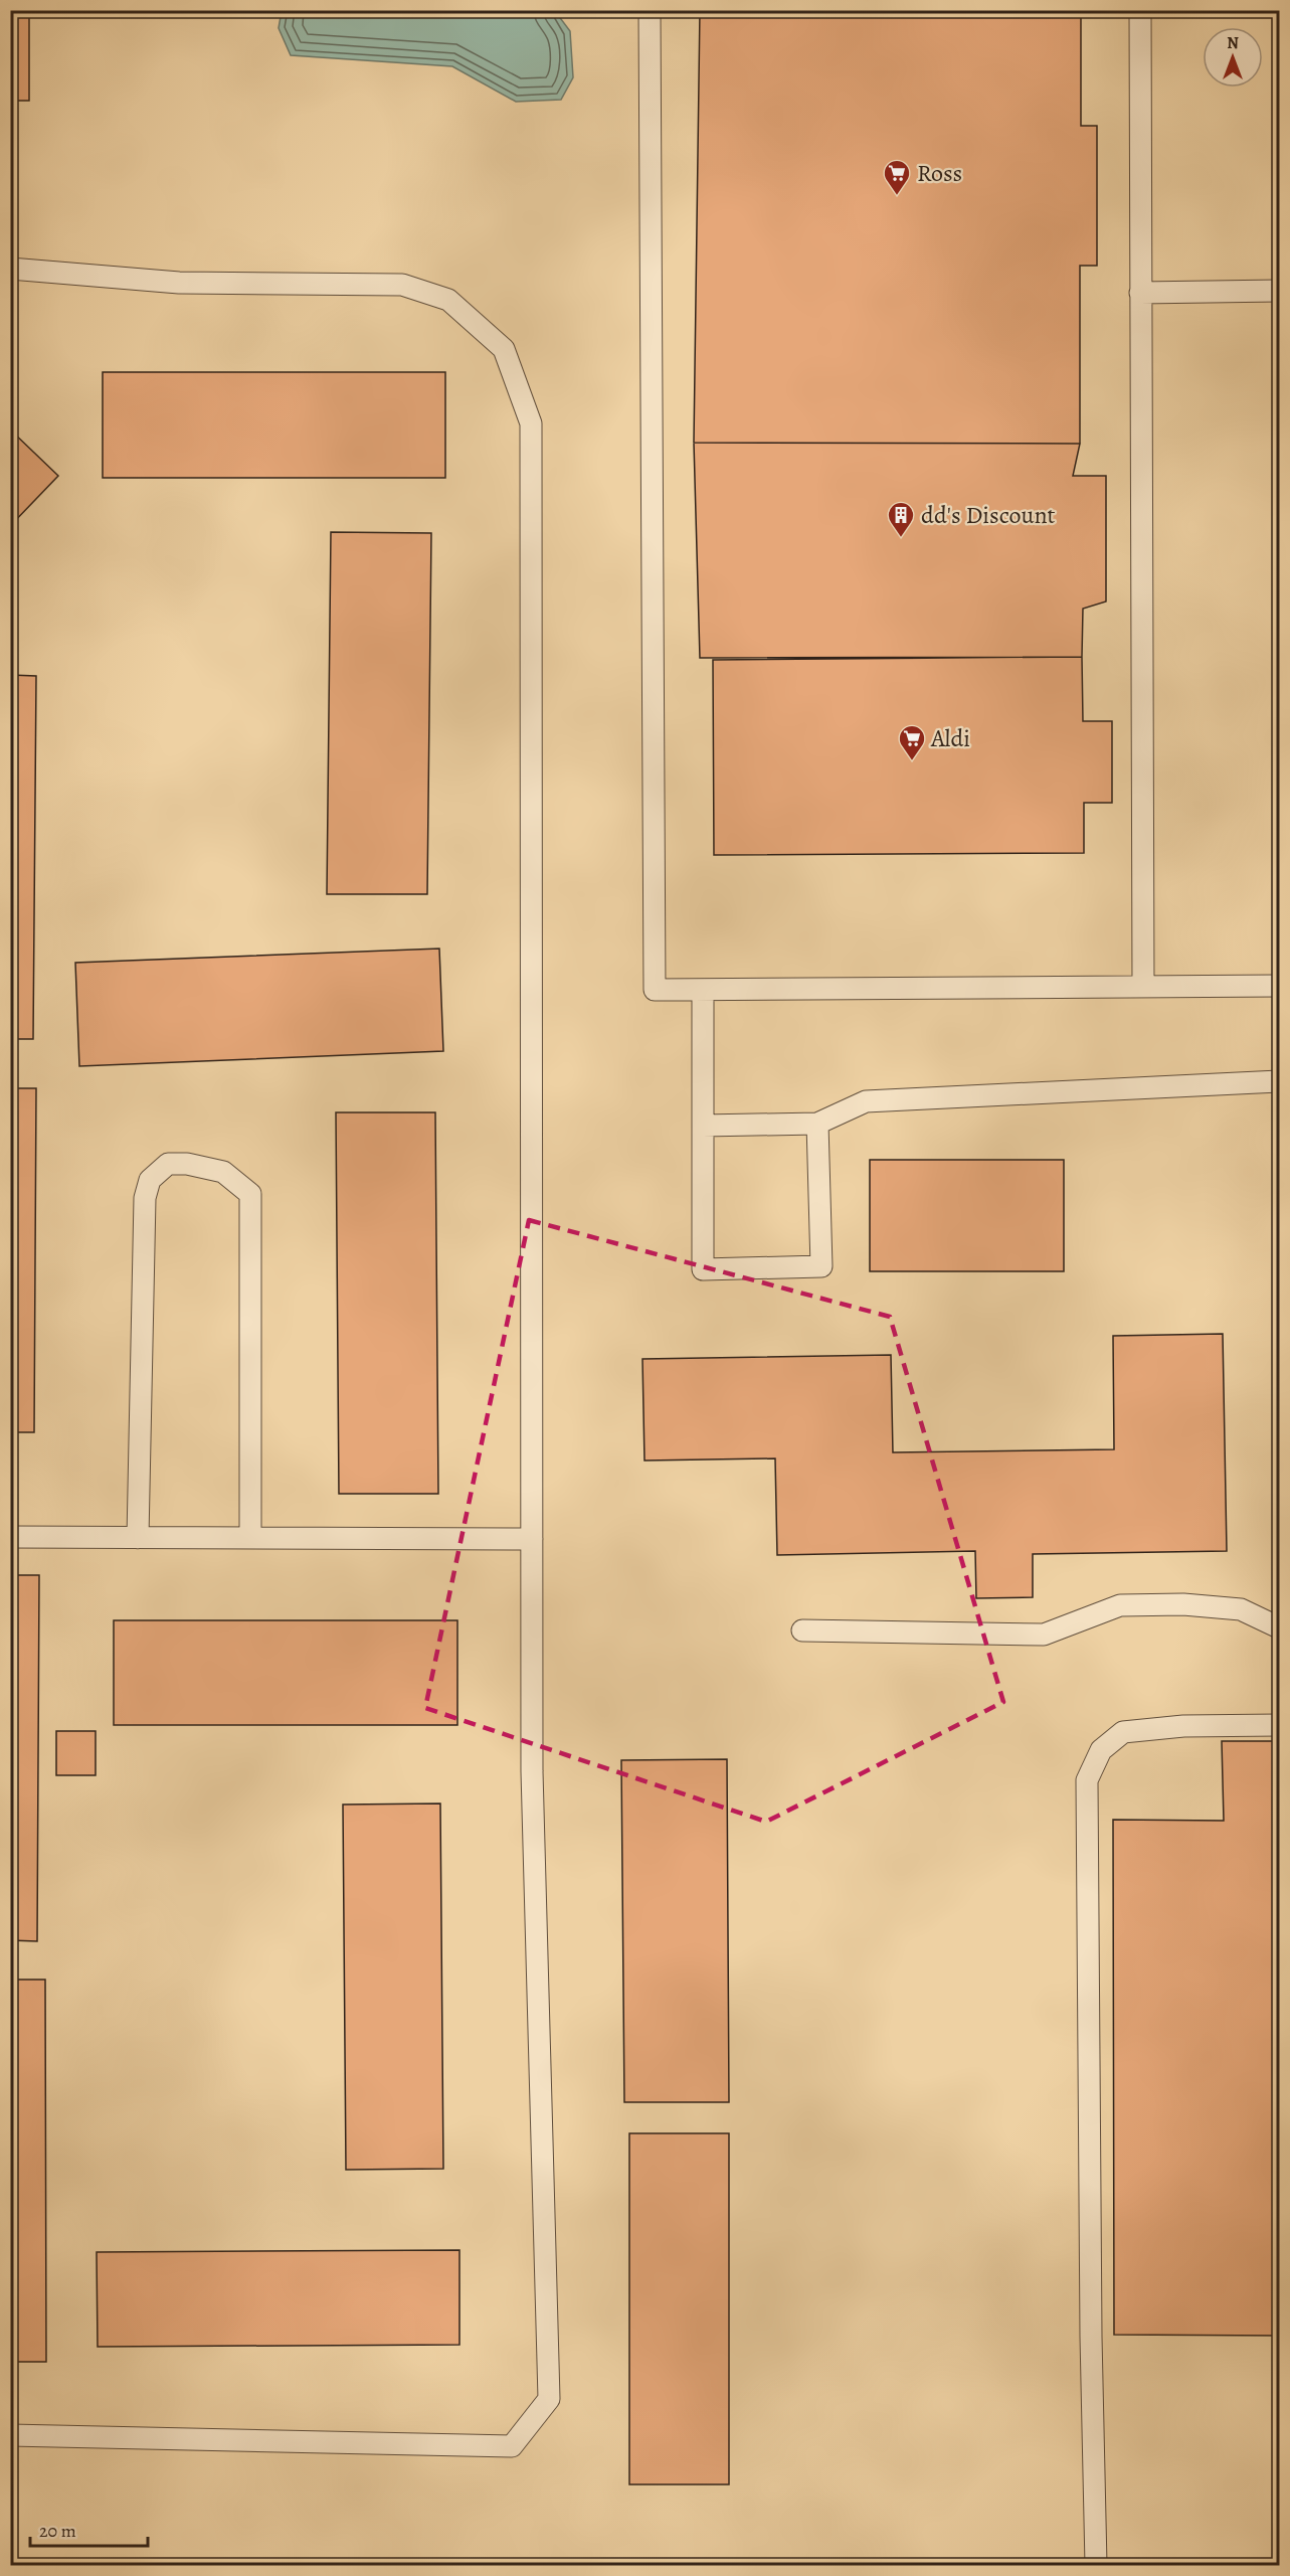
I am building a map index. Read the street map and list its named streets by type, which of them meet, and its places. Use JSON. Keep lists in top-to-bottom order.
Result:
{
  "places": {
    "supermarket": ["Ross", "Aldi"],
    "building": ["dd's Discount"]
  },
  "scale_bar": "20 m",
  "north": "top"
}
